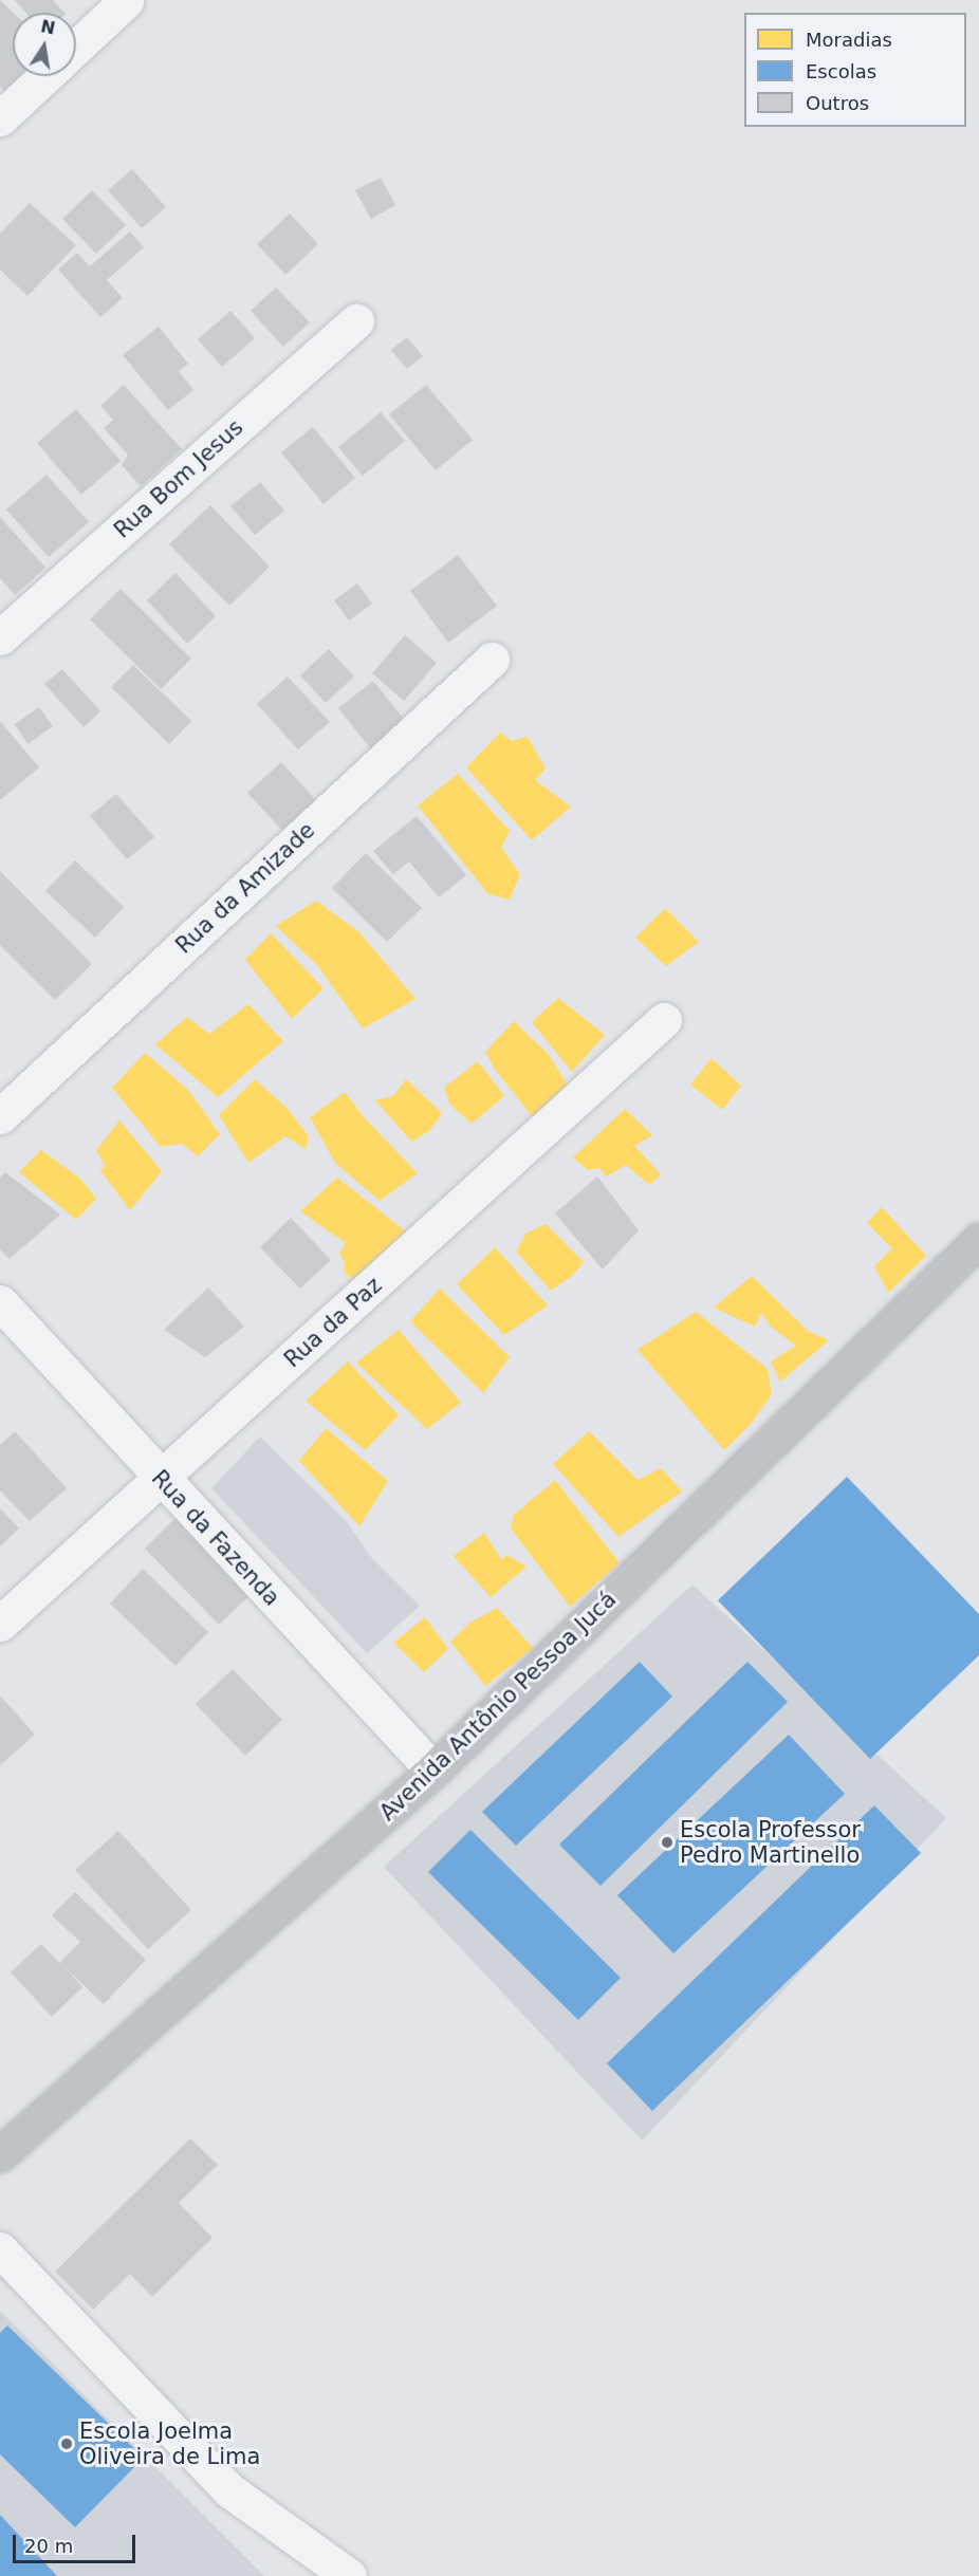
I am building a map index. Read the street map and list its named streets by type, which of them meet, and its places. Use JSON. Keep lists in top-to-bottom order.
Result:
{
  "streets": {
    "street": [
      "Rua Bom Jesus",
      "Rua da Amizade",
      "Rua da Paz",
      "Rua da Fazenda",
      "Avenida Antônio Pessoa Jucá"
    ]
  },
  "crossings": [
    ["Rua da Paz", "Rua da Fazenda"],
    ["Rua da Fazenda", "Avenida Antônio Pessoa Jucá"]
  ],
  "places": ["Escola Professor Pedro Martinello", "Escola Joelma Oliveira de Lima"],
  "legend": ["Moradias", "Escolas", "Outros"],
  "scale_bar": "20 m",
  "north": "top"
}
